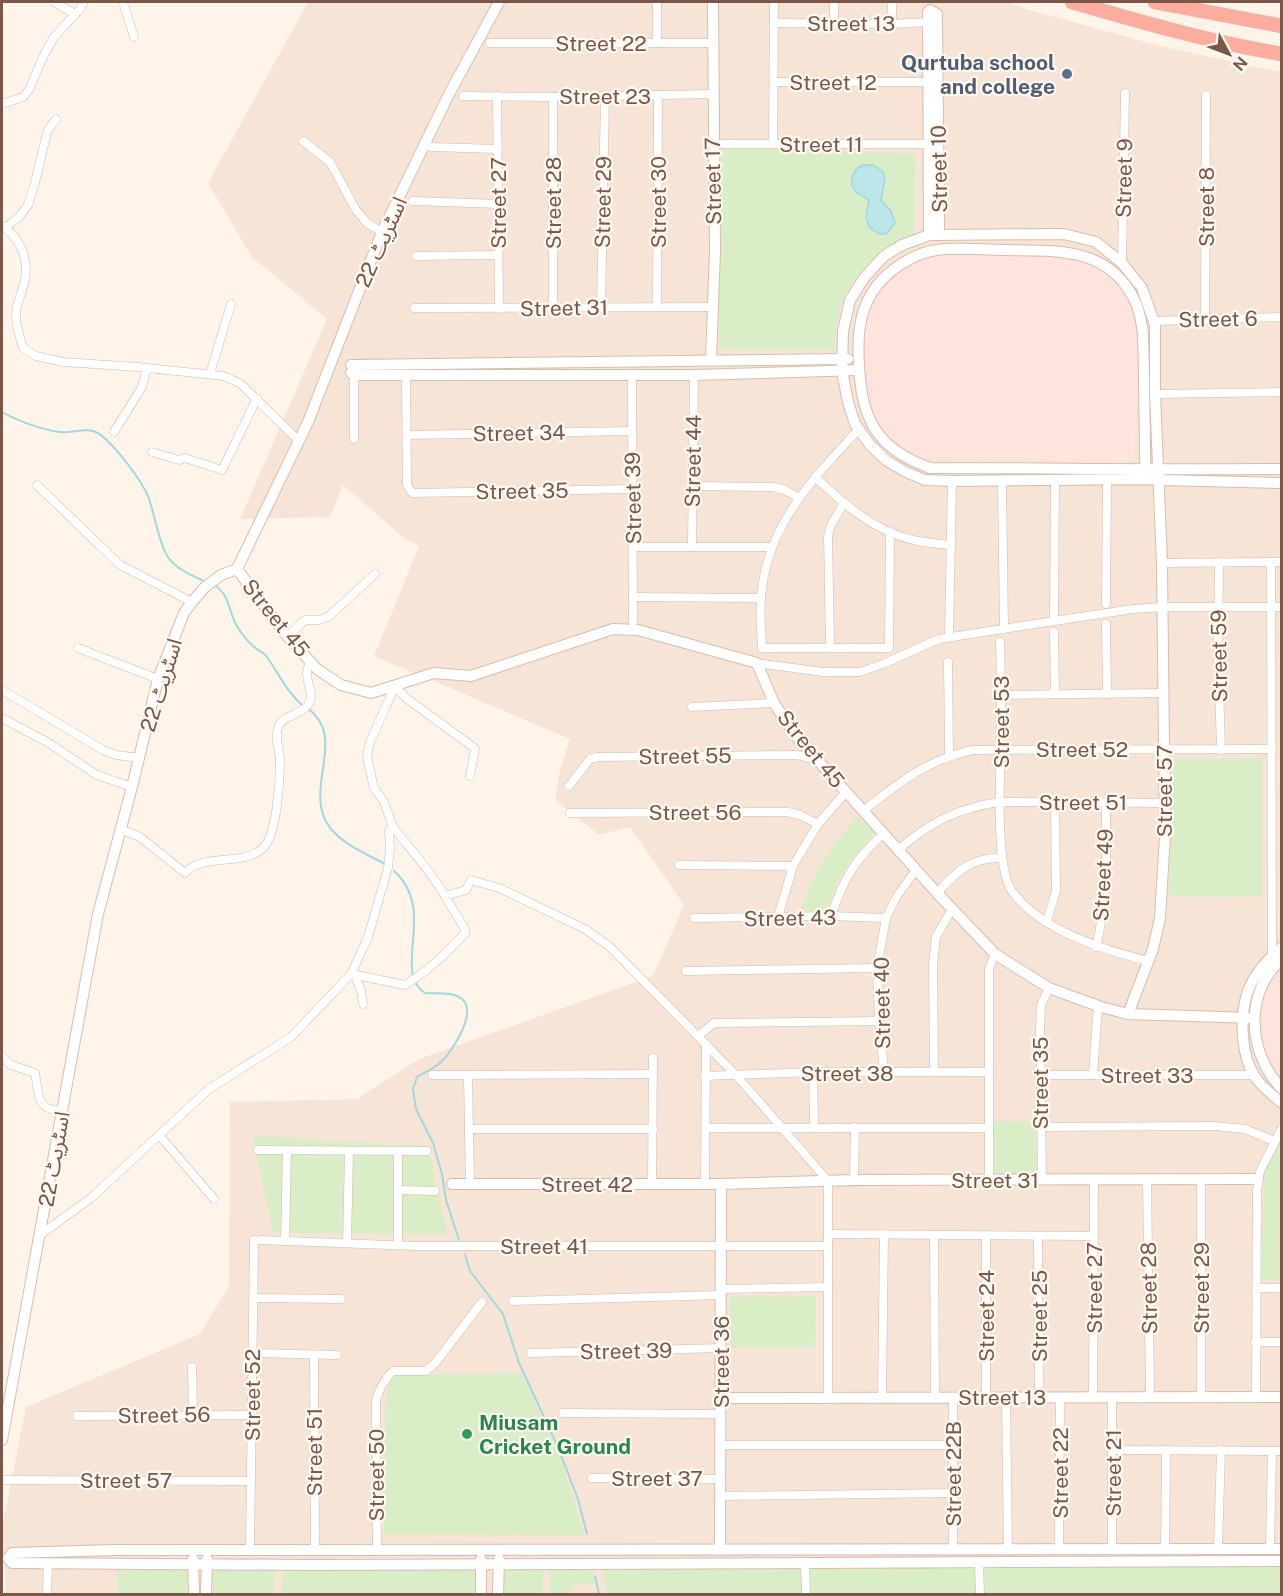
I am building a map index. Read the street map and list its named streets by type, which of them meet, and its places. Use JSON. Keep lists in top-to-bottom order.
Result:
{
  "streets": {
    "street": [
      "Street 13",
      "Street 22",
      "Street 12",
      "Street 23",
      "Street 11",
      "Street 10",
      "Street 9",
      "Street 17",
      "Street 29",
      "Street 30",
      "Street 27",
      "Street 28",
      "Street 8",
      "اسٹریٹ 22",
      "Street 31",
      "Street 6",
      "Street 34",
      "Street 44",
      "Street 35",
      "Street 39",
      "Street 45",
      "Street 59",
      "Street 53",
      "Street 52",
      "Street 55",
      "Street 57",
      "Street 51",
      "Street 56",
      "Street 49",
      "Street 43",
      "Street 40",
      "Street 38",
      "Street 33",
      "Street 42",
      "Street 41",
      "Street 24",
      "Street 25",
      "Street 36",
      "Street 21",
      "Street 22B",
      "Street 50",
      "Street 37"
    ]
  },
  "crossings": [
    ["Street 13", "Street 22"],
    ["Street 13", "Street 10"],
    ["Street 13", "Street 29"],
    ["Street 13", "Street 27"],
    ["Street 13", "Street 28"],
    ["Street 13", "Street 24"],
    ["Street 13", "Street 25"],
    ["Street 13", "Street 36"],
    ["Street 13", "Street 21"],
    ["Street 13", "Street 22B"],
    ["Street 22", "Street 17"],
    ["Street 12", "Street 10"],
    ["Street 23", "Street 17"],
    ["Street 23", "Street 29"],
    ["Street 23", "Street 30"],
    ["Street 23", "Street 27"],
    ["Street 23", "Street 28"],
    ["Street 11", "Street 10"],
    ["Street 11", "Street 17"],
    ["Street 10", "Street 57"],
    ["Street 9", "Street 57"],
    ["Street 17", "Street 31"],
    ["Street 29", "Street 31"],
    ["Street 30", "Street 31"],
    ["Street 27", "Street 31"],
    ["Street 28", "Street 31"],
    ["Street 8", "Street 6"],
    ["اسٹریٹ 22", "Street 45"],
    ["Street 31", "Street 35"],
    ["Street 31", "Street 42"],
    ["Street 31", "Street 36"],
    ["Street 6", "Street 57"],
    ["Street 34", "Street 35"],
    ["Street 34", "Street 39"],
    ["Street 35", "Street 39"],
    ["Street 35", "Street 45"],
    ["Street 35", "Street 33"],
    ["Street 39", "Street 36"],
    ["Street 45", "Street 52"],
    ["Street 45", "Street 55"],
    ["Street 45", "Street 57"],
    ["Street 45", "Street 51"],
    ["Street 45", "Street 40"],
    ["Street 59", "Street 52"],
    ["Street 53", "Street 52"],
    ["Street 53", "Street 57"],
    ["Street 53", "Street 51"],
    ["Street 53", "Street 49"],
    ["Street 52", "Street 57"],
    ["Street 52", "Street 56"],
    ["Street 52", "Street 41"],
    ["Street 57", "Street 51"],
    ["Street 51", "Street 49"],
    ["Street 43", "Street 40"],
    ["Street 40", "Street 38"],
    ["Street 42", "Street 36"],
    ["Street 41", "Street 36"],
    ["Street 36", "Street 37"]
  ],
  "places": ["Qurtuba school and college", "Miusam Cricket Ground"],
  "north": "bottom right"
}
